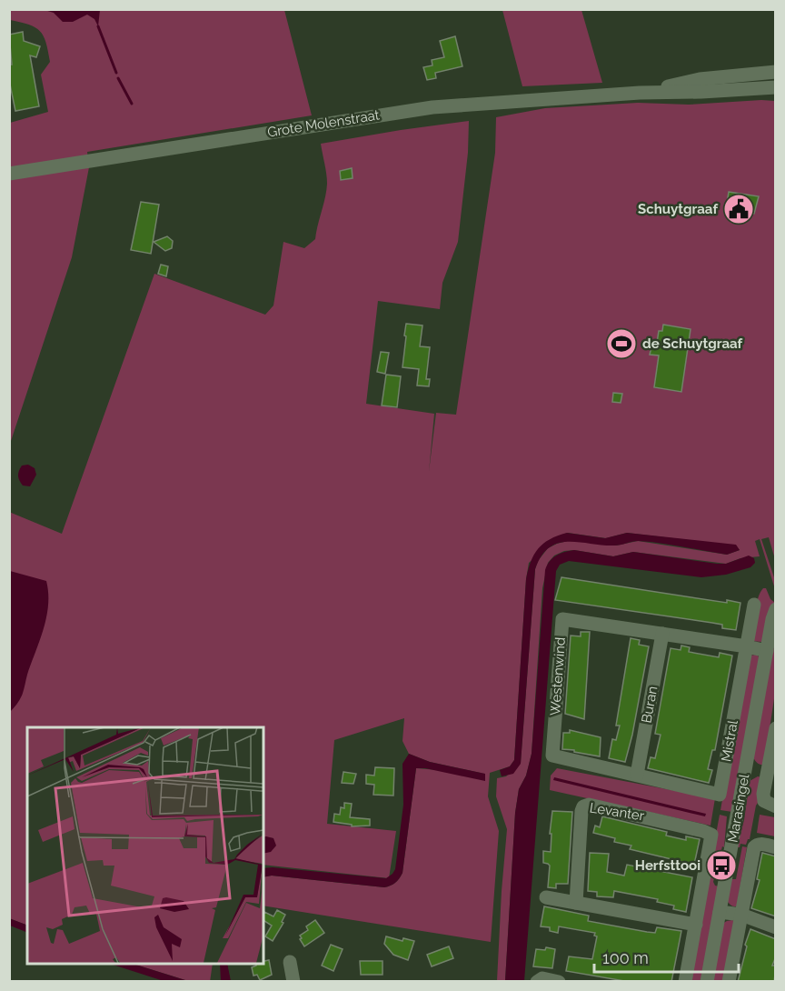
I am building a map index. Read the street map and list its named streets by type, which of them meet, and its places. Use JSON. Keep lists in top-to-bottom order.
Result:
{
  "streets": {
    "street": [
      "Grote Molenstraat",
      "Westenwind",
      "Buran",
      "Mistral",
      "Marasingel",
      "Levanter"
    ]
  },
  "crossings": [
    ["Westenwind", "Buran"],
    ["Westenwind", "Mistral"],
    ["Westenwind", "Marasingel"],
    ["Buran", "Mistral"]
  ],
  "places": {
    "public building": ["Schuytgraaf"],
    "sports": ["de Schuytgraaf"],
    "bus stop": ["Herfsttooi"]
  },
  "scale_bar": "100 m"
}
